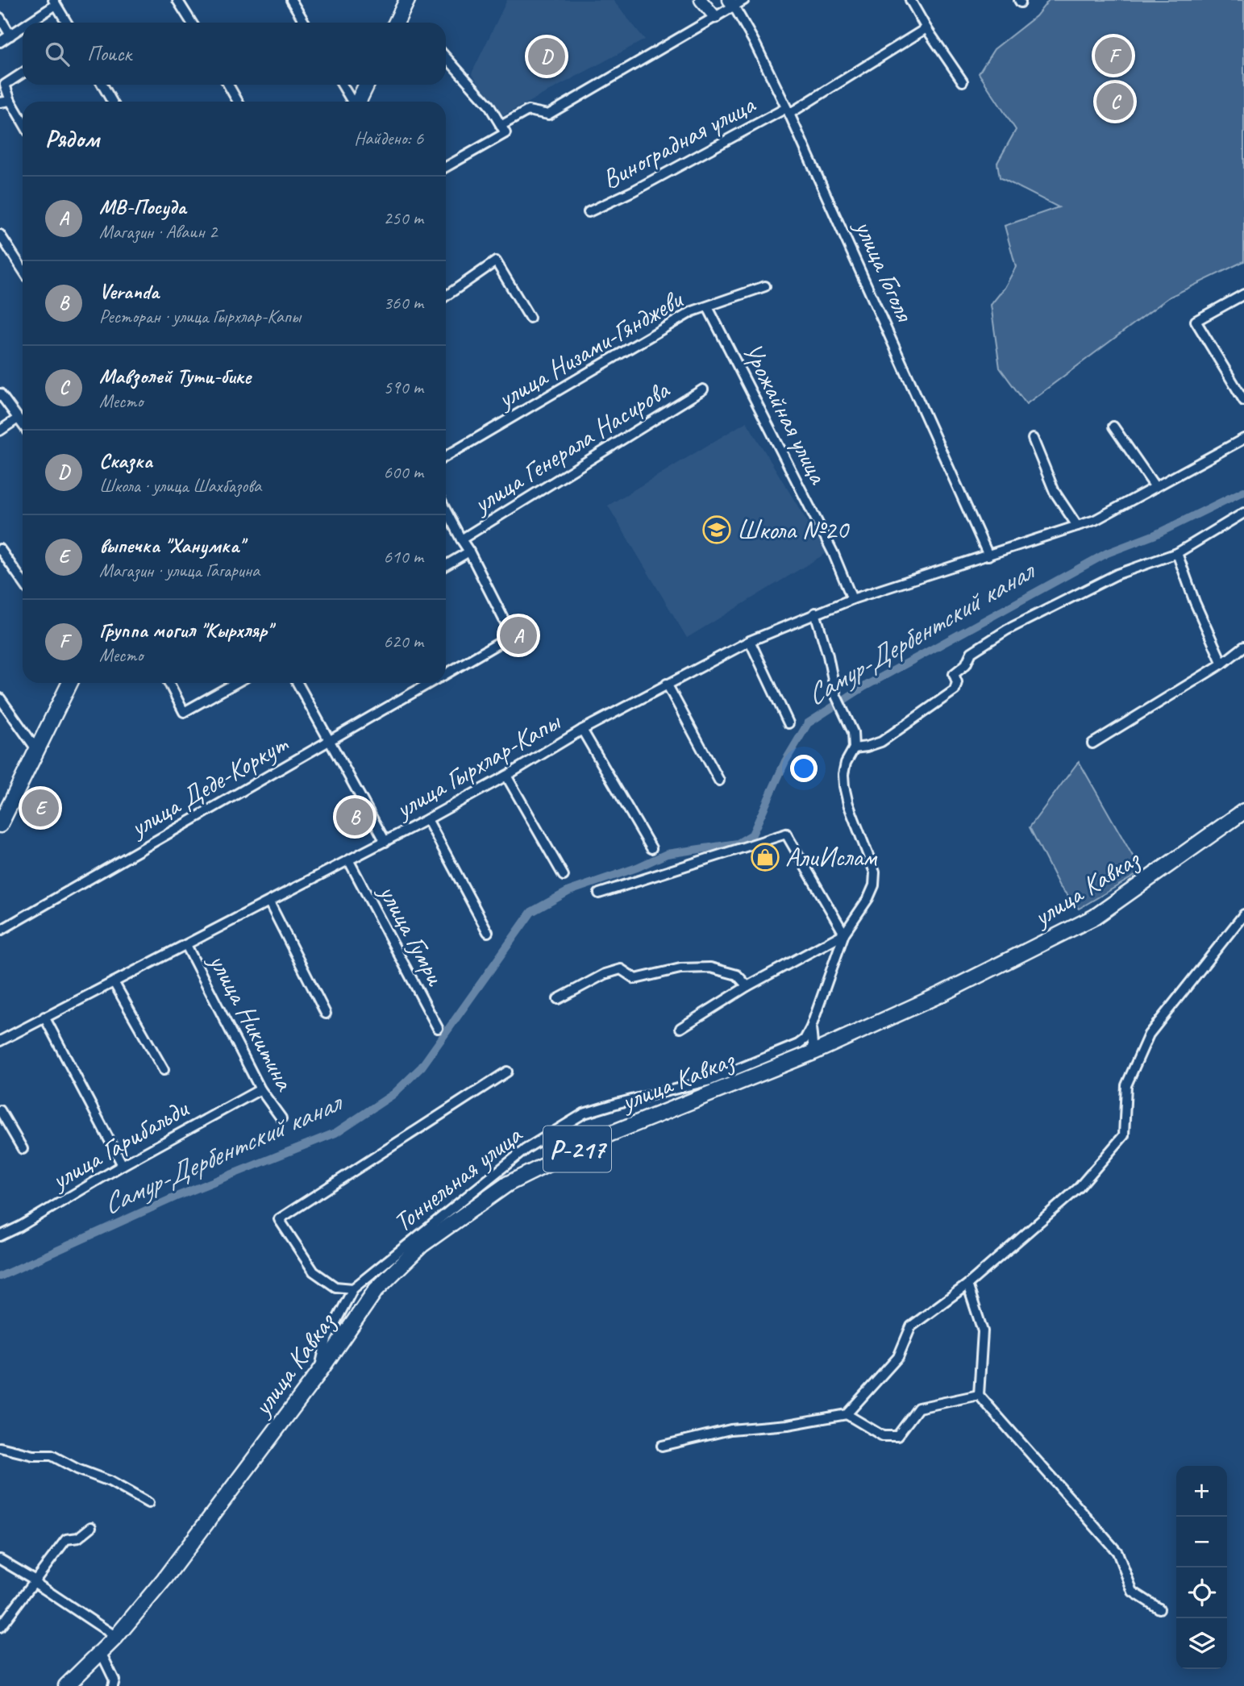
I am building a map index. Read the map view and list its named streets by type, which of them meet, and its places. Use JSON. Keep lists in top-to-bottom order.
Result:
{
  "streets": {
    "main road": ["улица Кавказ", "Р-217"],
    "street": [
      "Виноградная улица",
      "улица Гоголя",
      "улица Низами-Гянджеви",
      "Урожайная улица",
      "улица Генерала Насирова",
      "улица Гырхлар-Капы",
      "улица Деде-Коркут",
      "улица Гумри",
      "улица Никитина",
      "улица Гарибальди",
      "Тоннельная улица"
    ]
  },
  "crossings": [
    ["Виноградная улица", "улица Гоголя"],
    ["улица Гоголя", "улица Гырхлар-Капы"],
    ["улица Низами-Гянджеви", "Урожайная улица"],
    ["Урожайная улица", "улица Гырхлар-Капы"],
    ["улица Генерала Насирова", "улица Деде-Коркут"],
    ["улица Гырхлар-Капы", "улица Гумри"],
    ["улица Гырхлар-Капы", "улица Никитина"],
    ["улица Никитина", "улица Гарибальди"]
  ],
  "water": ["Самур-Дербентский канал"],
  "places": {
    "school or university": ["Школа №20"],
    "shop": ["АлиИслам"]
  },
  "page": {
    "search": "Поиск",
    "pins": [
      "F",
      "D",
      "C",
      "A",
      "E",
      "B"
    ],
    "heading": ["Рядом", "Найдено: 6"],
    "list": [
      {
        "mark": "A",
        "name": "МВ-Посуда",
        "note": "Магазин · Аваин 2",
        "value": "250 m"
      },
      {
        "mark": "B",
        "name": "Veranda",
        "note": "Ресторан · улица Гырхлар-Капы",
        "value": "360 m"
      },
      {
        "mark": "C",
        "name": "Мавзолей Тути-бике",
        "note": "Место",
        "value": "590 m"
      },
      {
        "mark": "D",
        "name": "Сказка",
        "note": "Школа · улица Шахбазова",
        "value": "600 m"
      },
      {
        "mark": "E",
        "name": "выпечка \"Ханумка\"",
        "note": "Магазин · улица Гагарина",
        "value": "610 m"
      },
      {
        "mark": "F",
        "name": "Группа могил \"Кырхляр\"",
        "note": "Место",
        "value": "620 m"
      }
    ],
    "map_buttons": ["+", "−"]
  }
}
